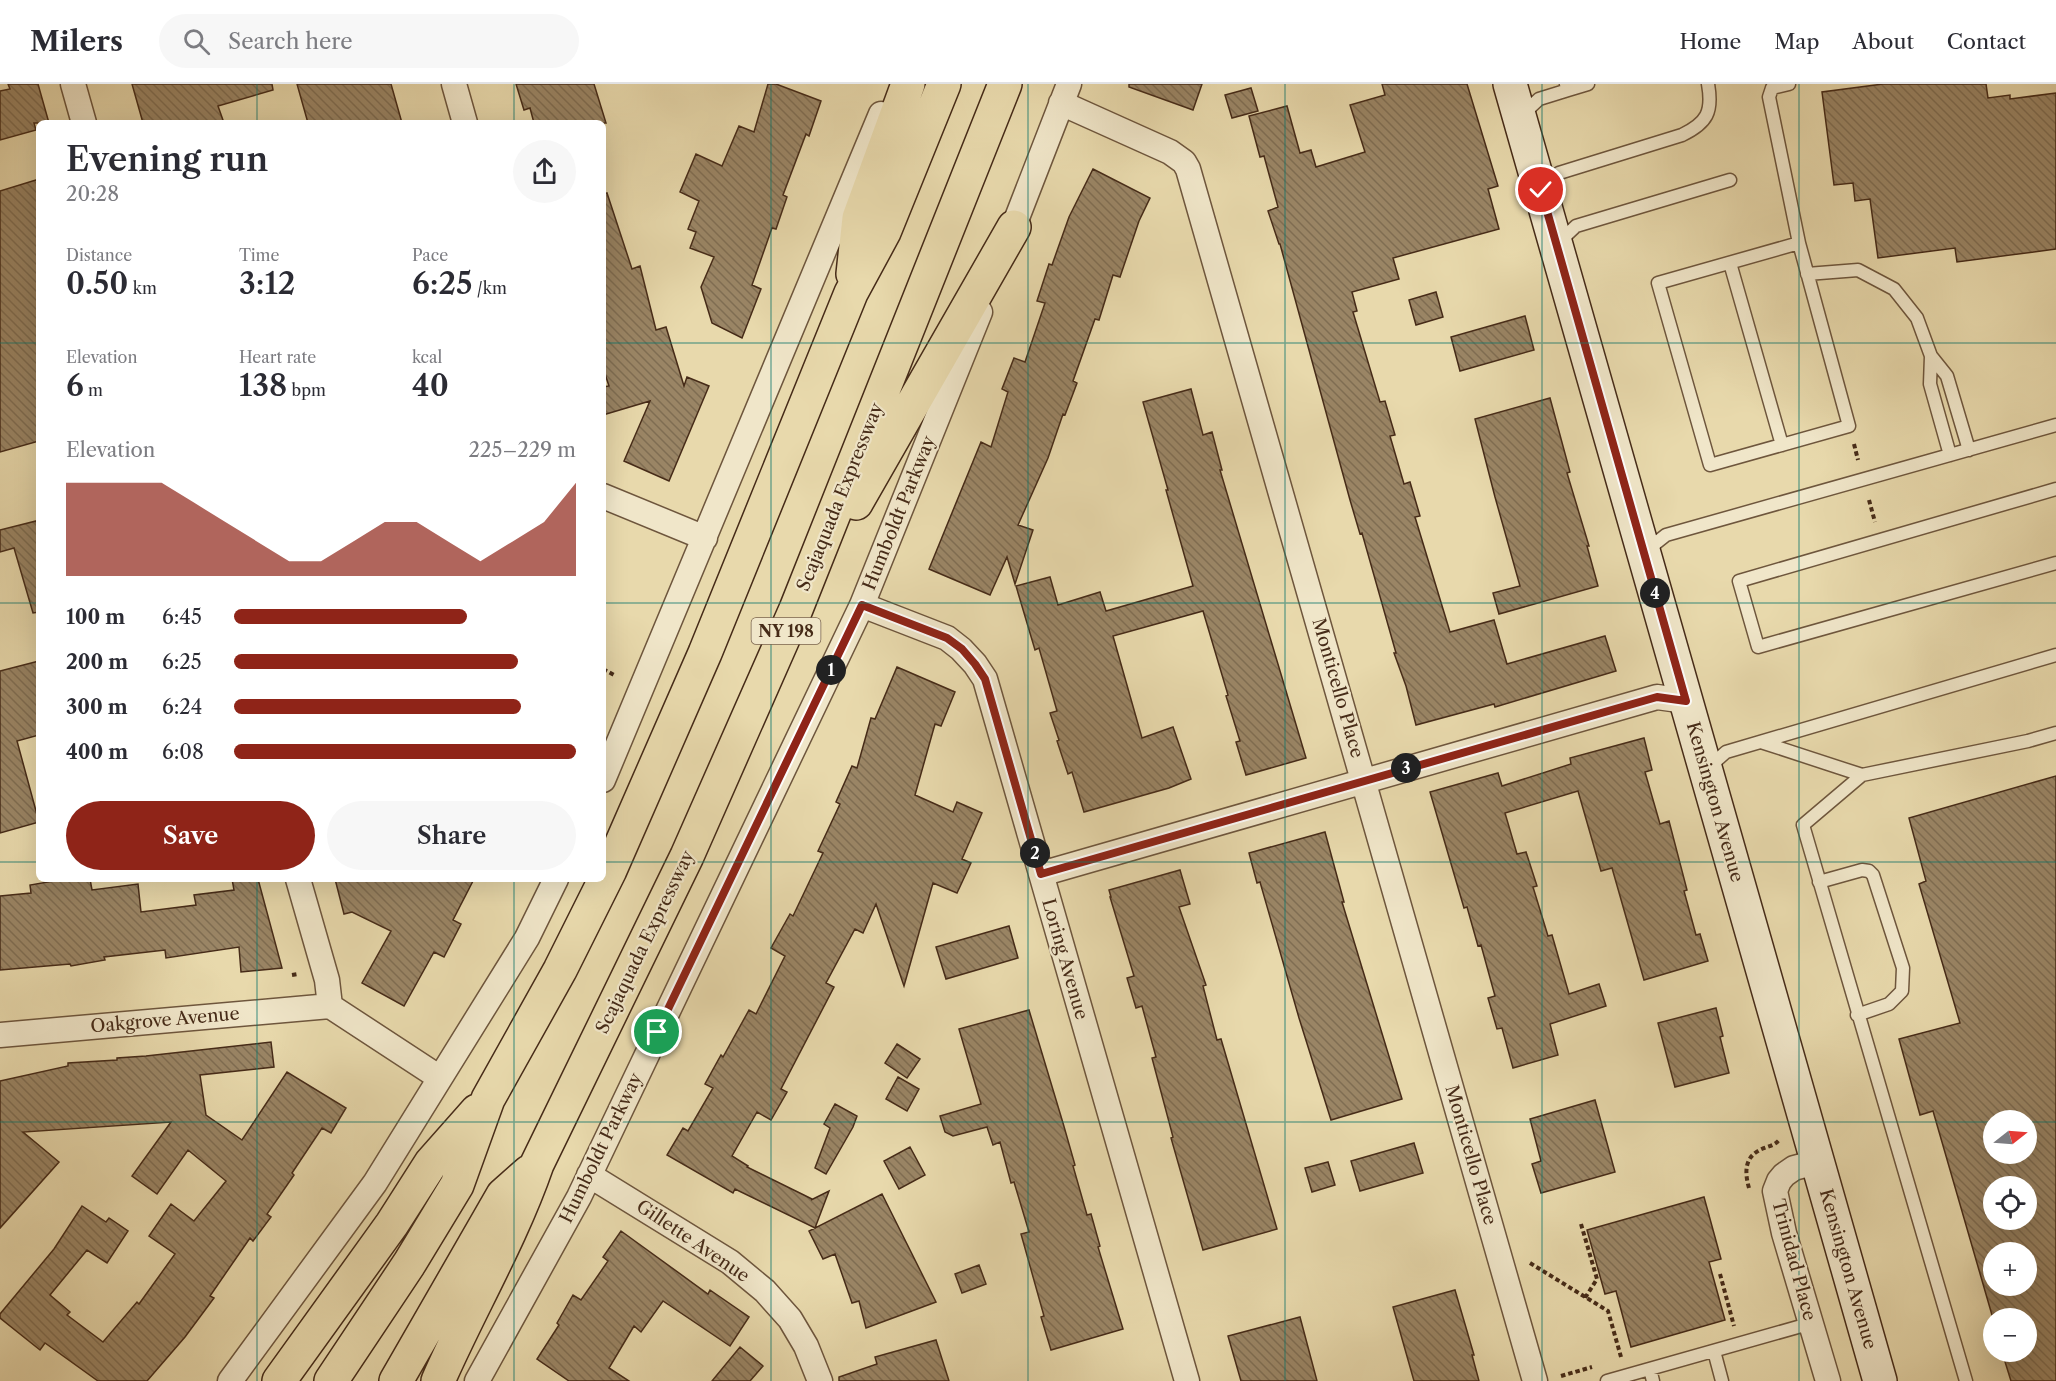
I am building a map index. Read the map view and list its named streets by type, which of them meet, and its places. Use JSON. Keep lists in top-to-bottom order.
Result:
{
  "streets": {
    "highway": ["Scajaquada Expressway", "NY 198"],
    "street": [
      "Humboldt Parkway",
      "Monticello Place",
      "Kensington Avenue",
      "Loring Avenue",
      "Oakgrove Avenue",
      "Gillette Avenue",
      "Trinidad Place"
    ]
  },
  "crossings": [
    ["Humboldt Parkway", "Monticello Place"],
    ["Humboldt Parkway", "Loring Avenue"],
    ["Humboldt Parkway", "Gillette Avenue"],
    ["Kensington Avenue", "Trinidad Place"]
  ],
  "north": "right",
  "page": {
    "header": "Milers",
    "search": "Search here",
    "nav": [
      "Home",
      "Map",
      "About",
      "Contact"
    ],
    "heading": ["Evening run", "20:28"],
    "stats": [
      ["Distance", "0.50 km"],
      ["Time", "3:12"],
      ["Pace", "6:25 /km"],
      ["Elevation", "6 m"],
      ["Heart rate", "138 bpm"],
      ["kcal", "40"]
    ],
    "chart": ["Elevation", "225–229 m"],
    "pins": [
      "4",
      "1",
      "3",
      "2"
    ],
    "list": [
      {
        "name": "100 m",
        "note": "6:45"
      },
      {
        "name": "200 m",
        "note": "6:25"
      },
      {
        "name": "300 m",
        "note": "6:24"
      },
      {
        "name": "400 m",
        "note": "6:08"
      }
    ],
    "buttons": ["Save", "Share"],
    "map_buttons": ["+", "−"]
  }
}
